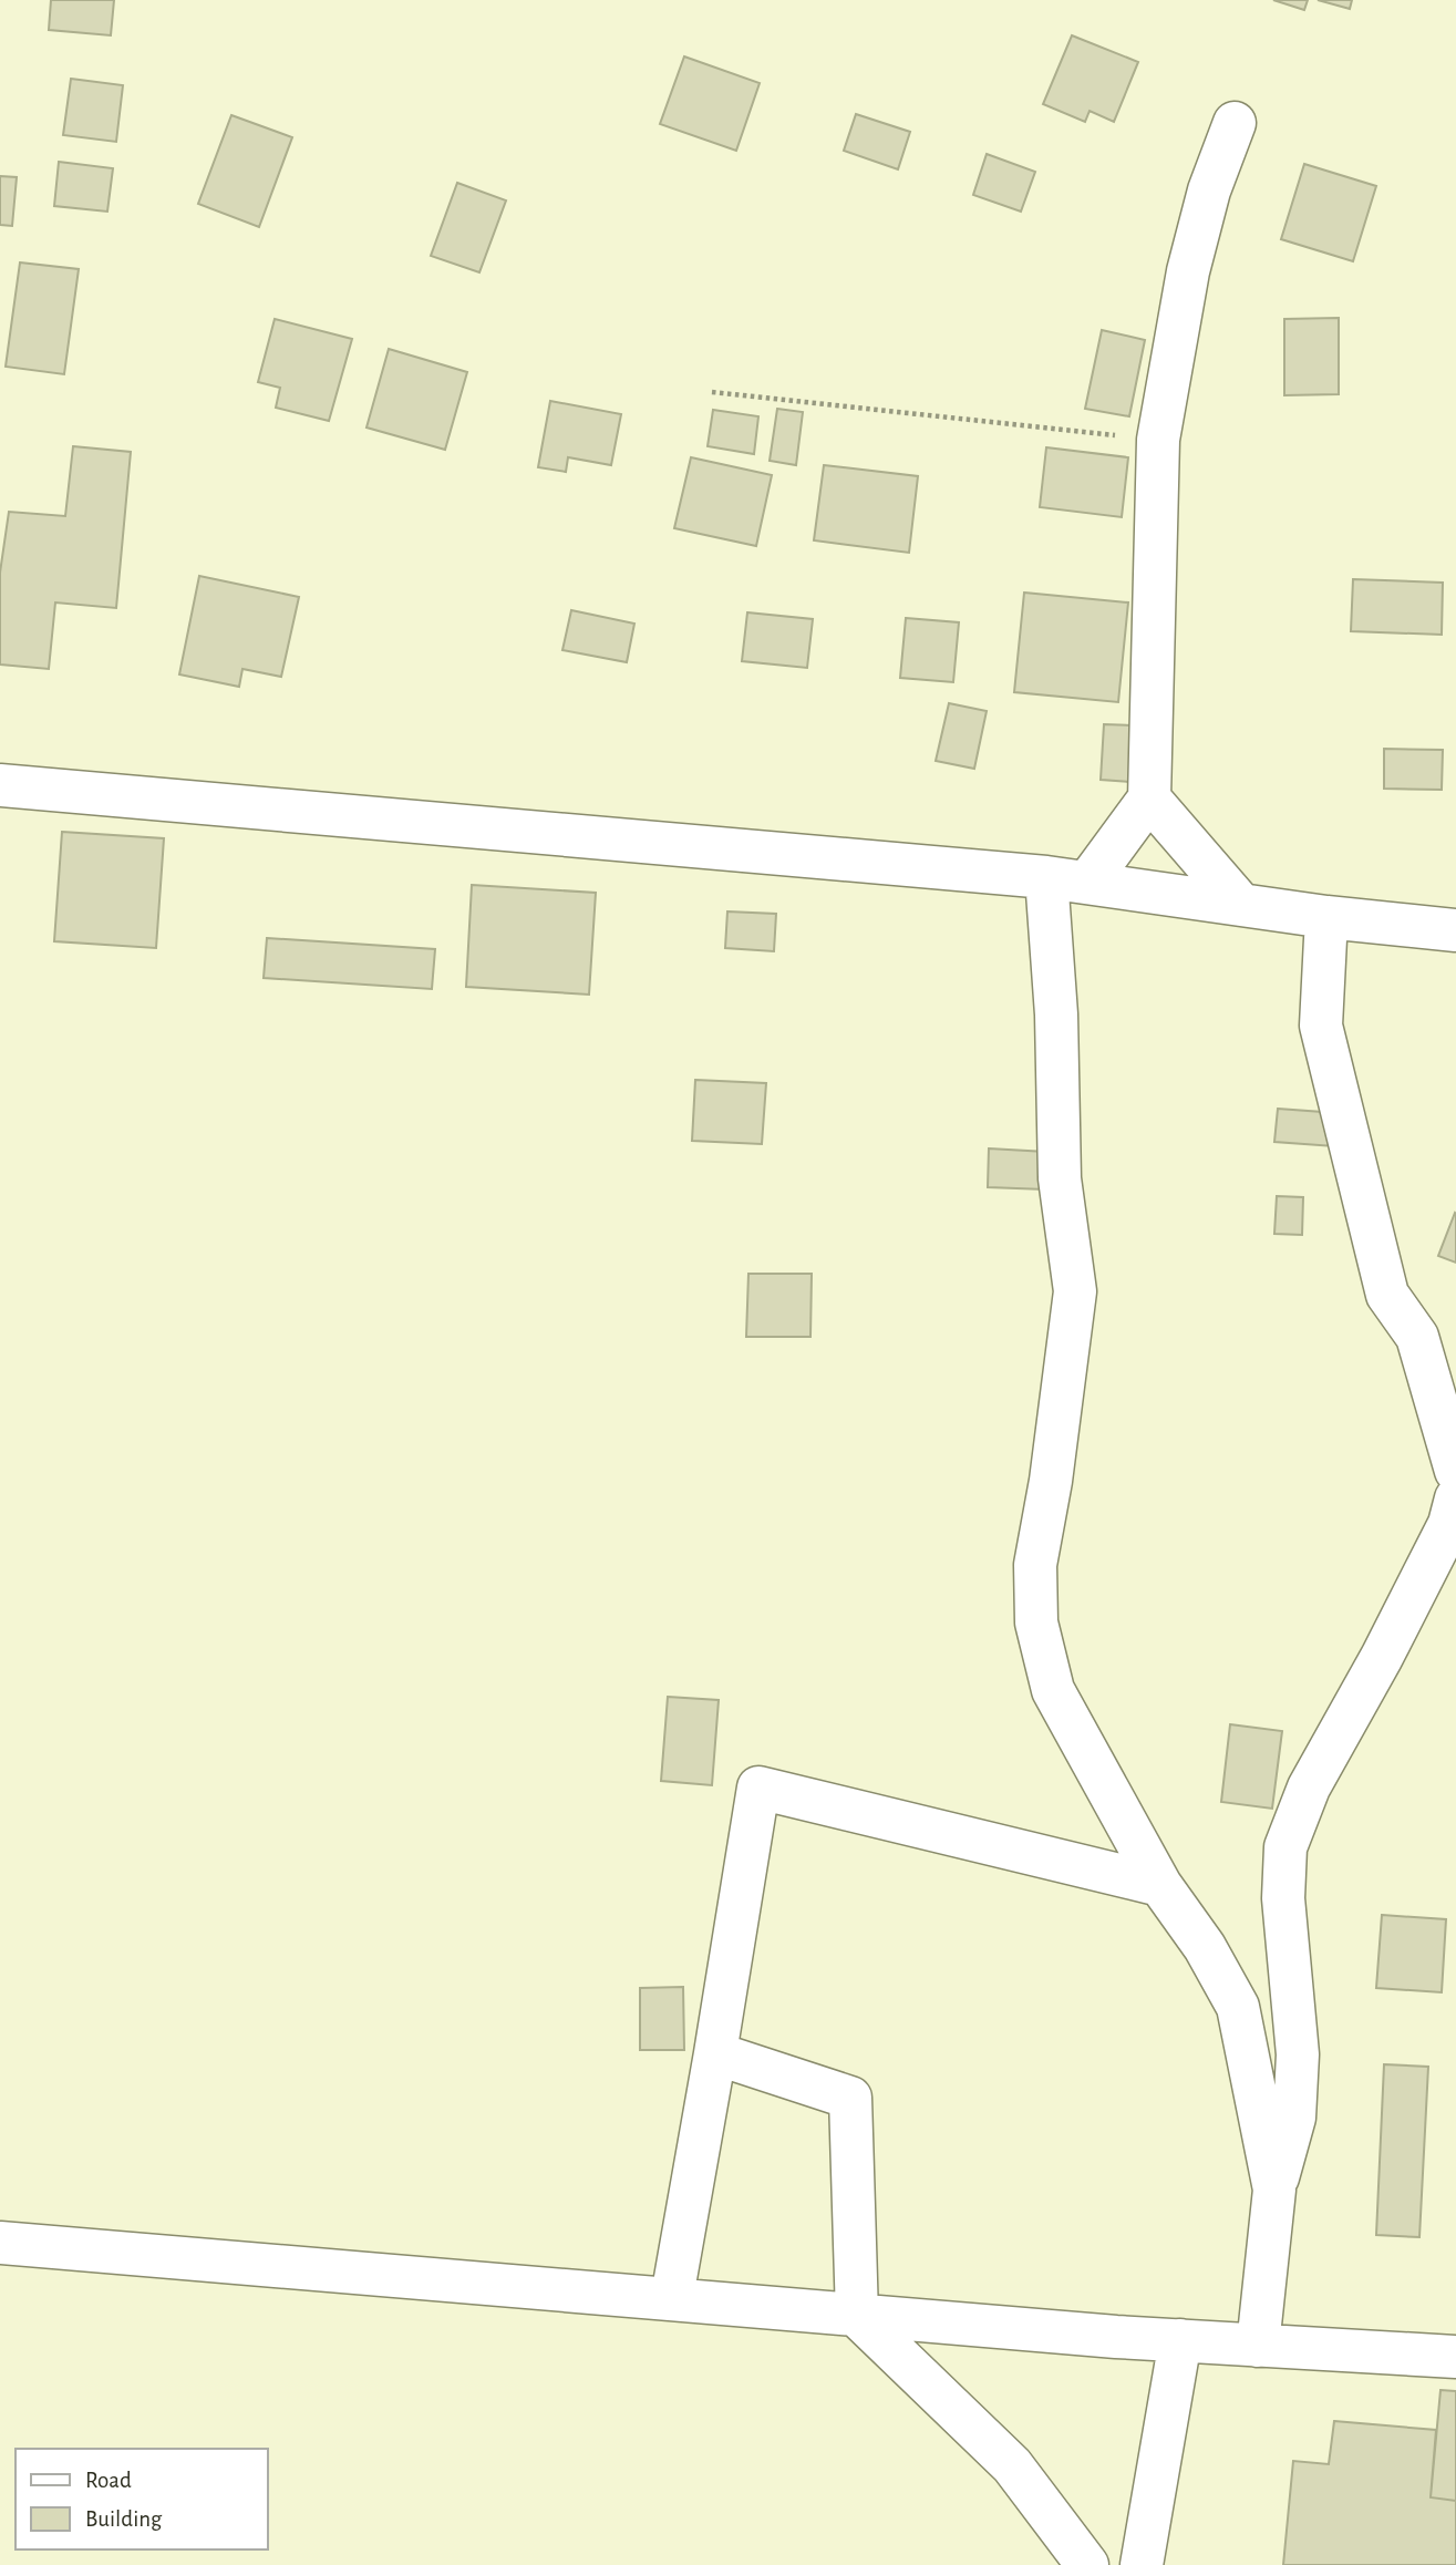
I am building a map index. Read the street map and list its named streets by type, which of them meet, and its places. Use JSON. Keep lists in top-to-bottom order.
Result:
{
  "legend": ["Road", "Building"]
}
